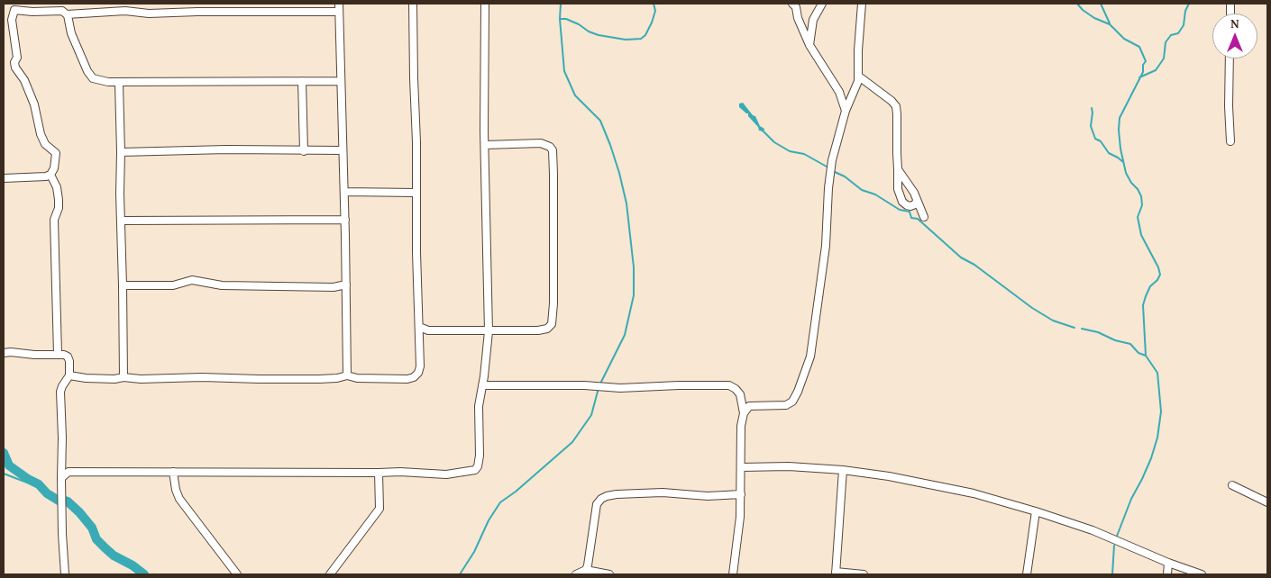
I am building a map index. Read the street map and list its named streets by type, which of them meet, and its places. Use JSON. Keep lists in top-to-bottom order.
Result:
{
  "north": "top"
}
